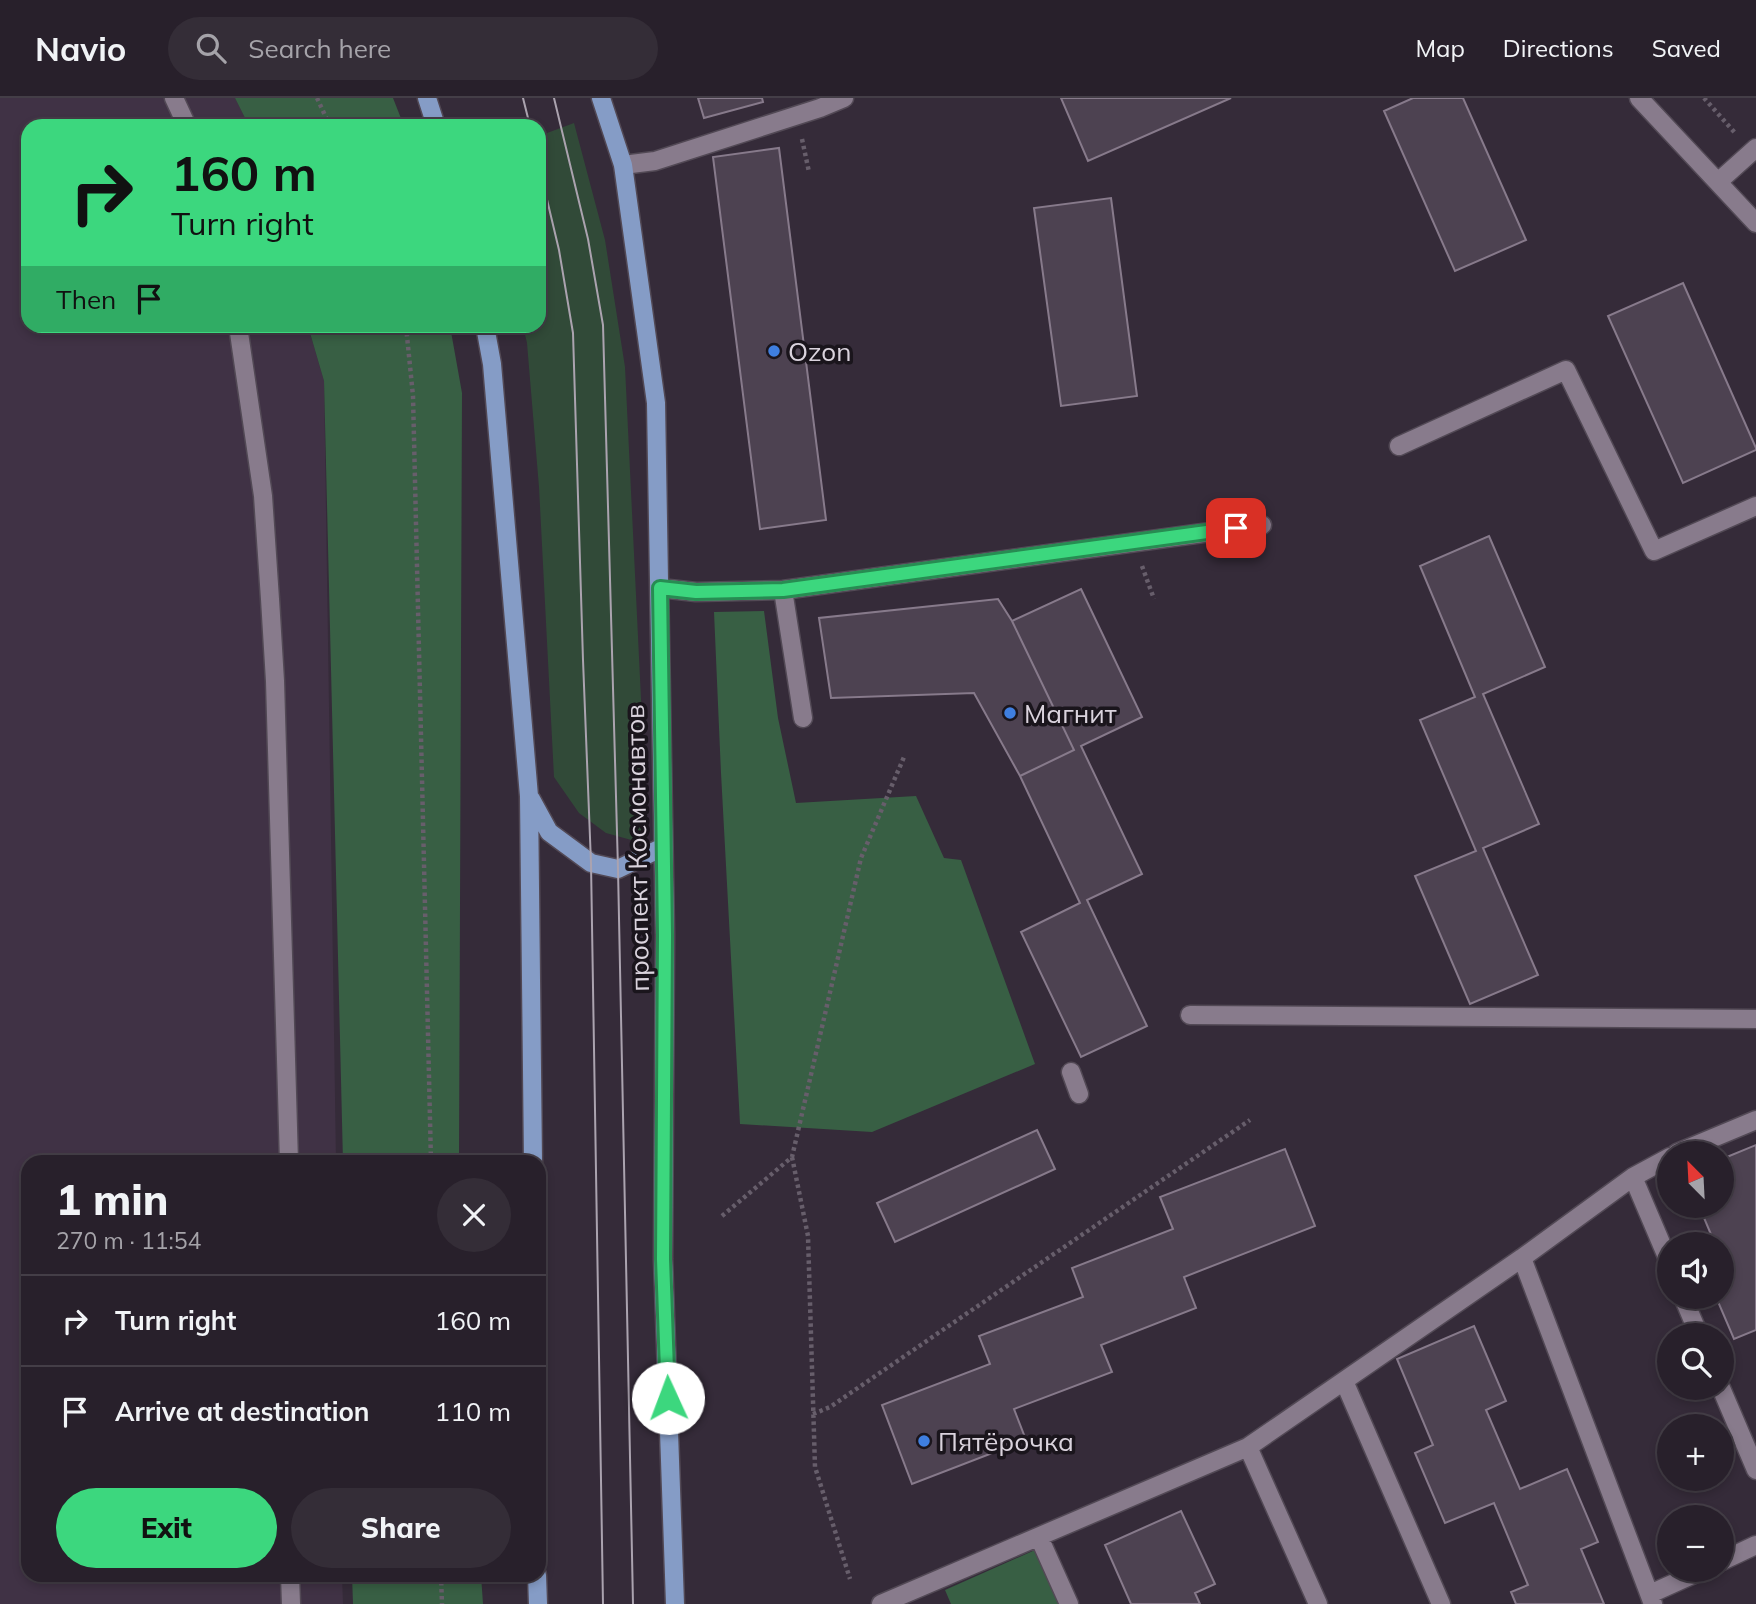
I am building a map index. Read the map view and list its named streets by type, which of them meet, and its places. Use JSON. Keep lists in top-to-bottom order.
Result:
{
  "streets": {
    "main road": ["проспект Космонавтов"]
  },
  "places": ["Ozon", "Магнит", "Пятёрочка"],
  "north": "top left",
  "page": {
    "header": "Navio",
    "search": "Search here",
    "nav": ["Map", "Directions", "Saved"],
    "turn": ["160 m", "Turn right"],
    "then": "Then",
    "map_buttons": ["+", "−"],
    "heading": ["1 min", "270 m · 11:54"],
    "list": [
      {
        "name": "Turn right",
        "value": "160 m"
      },
      {
        "name": "Arrive at destination",
        "value": "110 m"
      }
    ],
    "buttons": ["Exit", "Share"]
  }
}
